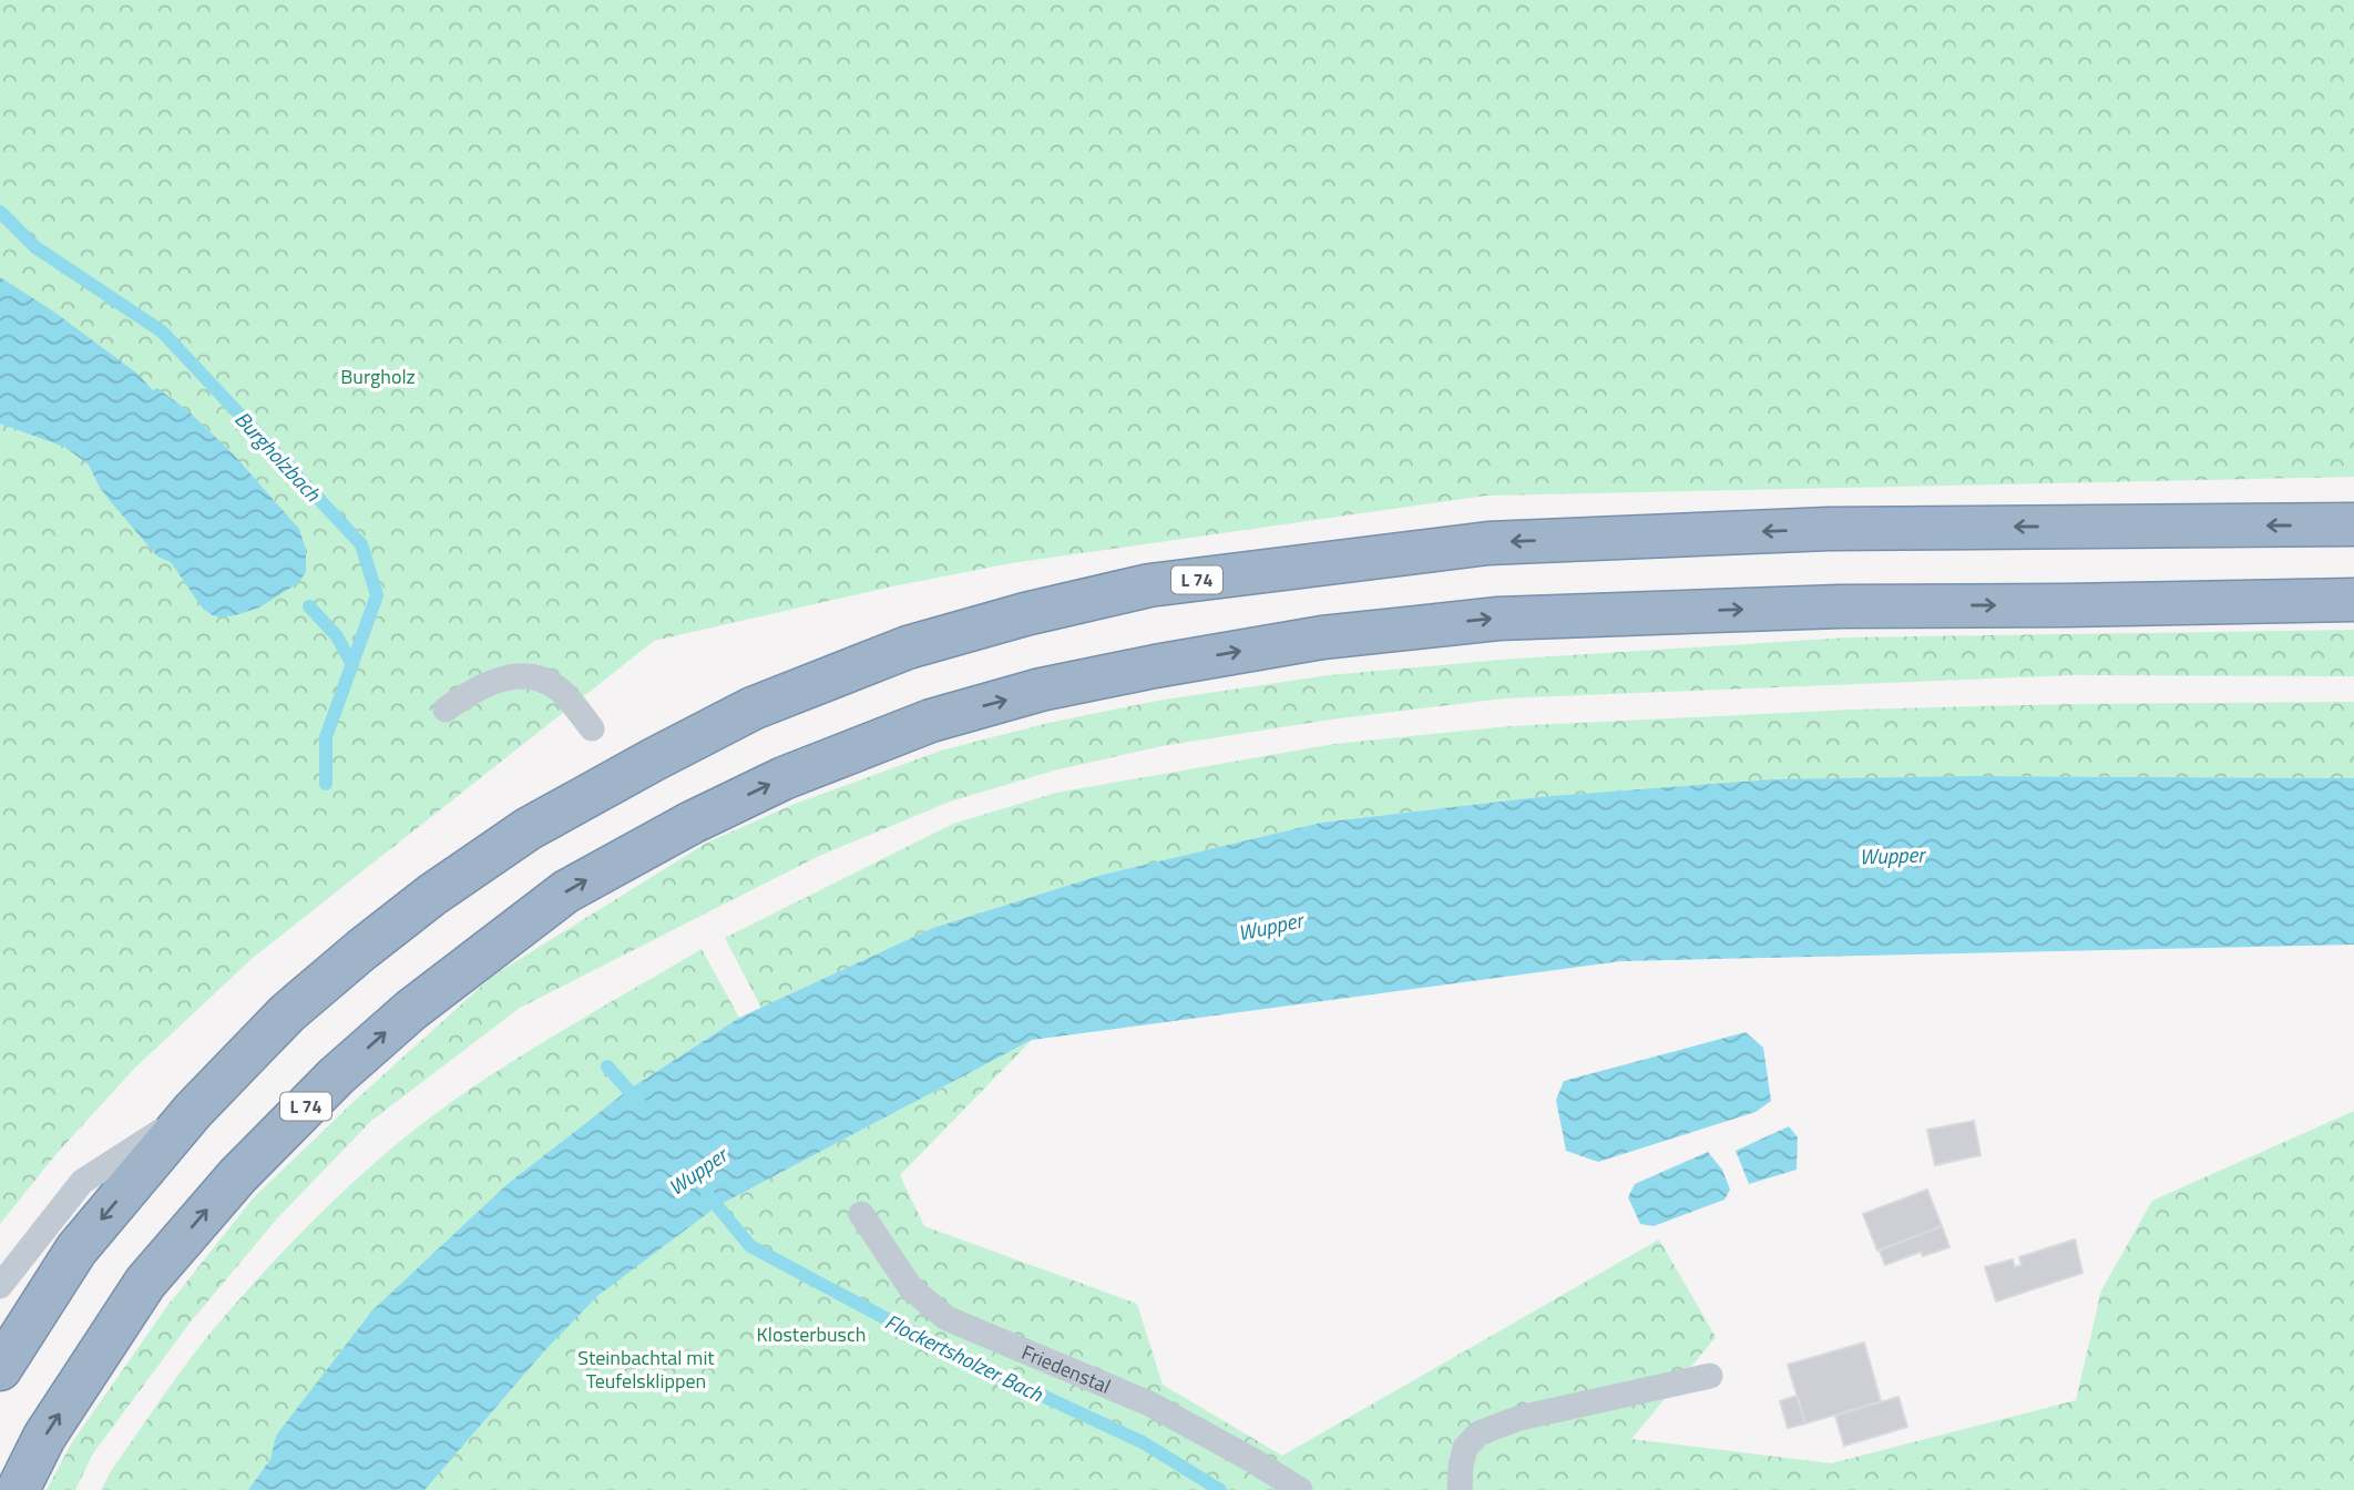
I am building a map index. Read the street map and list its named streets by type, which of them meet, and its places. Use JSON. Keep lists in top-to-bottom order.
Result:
{
  "streets": {
    "highway": ["L 74"],
    "lane": ["Friedenstal"]
  },
  "water": ["Burgholzbach", "Wupper", "Flockertsholzer Bach"],
  "parks": ["Burgholz", "Klosterbusch", "Steinbachtal mit Teufelsklippen"]
}
